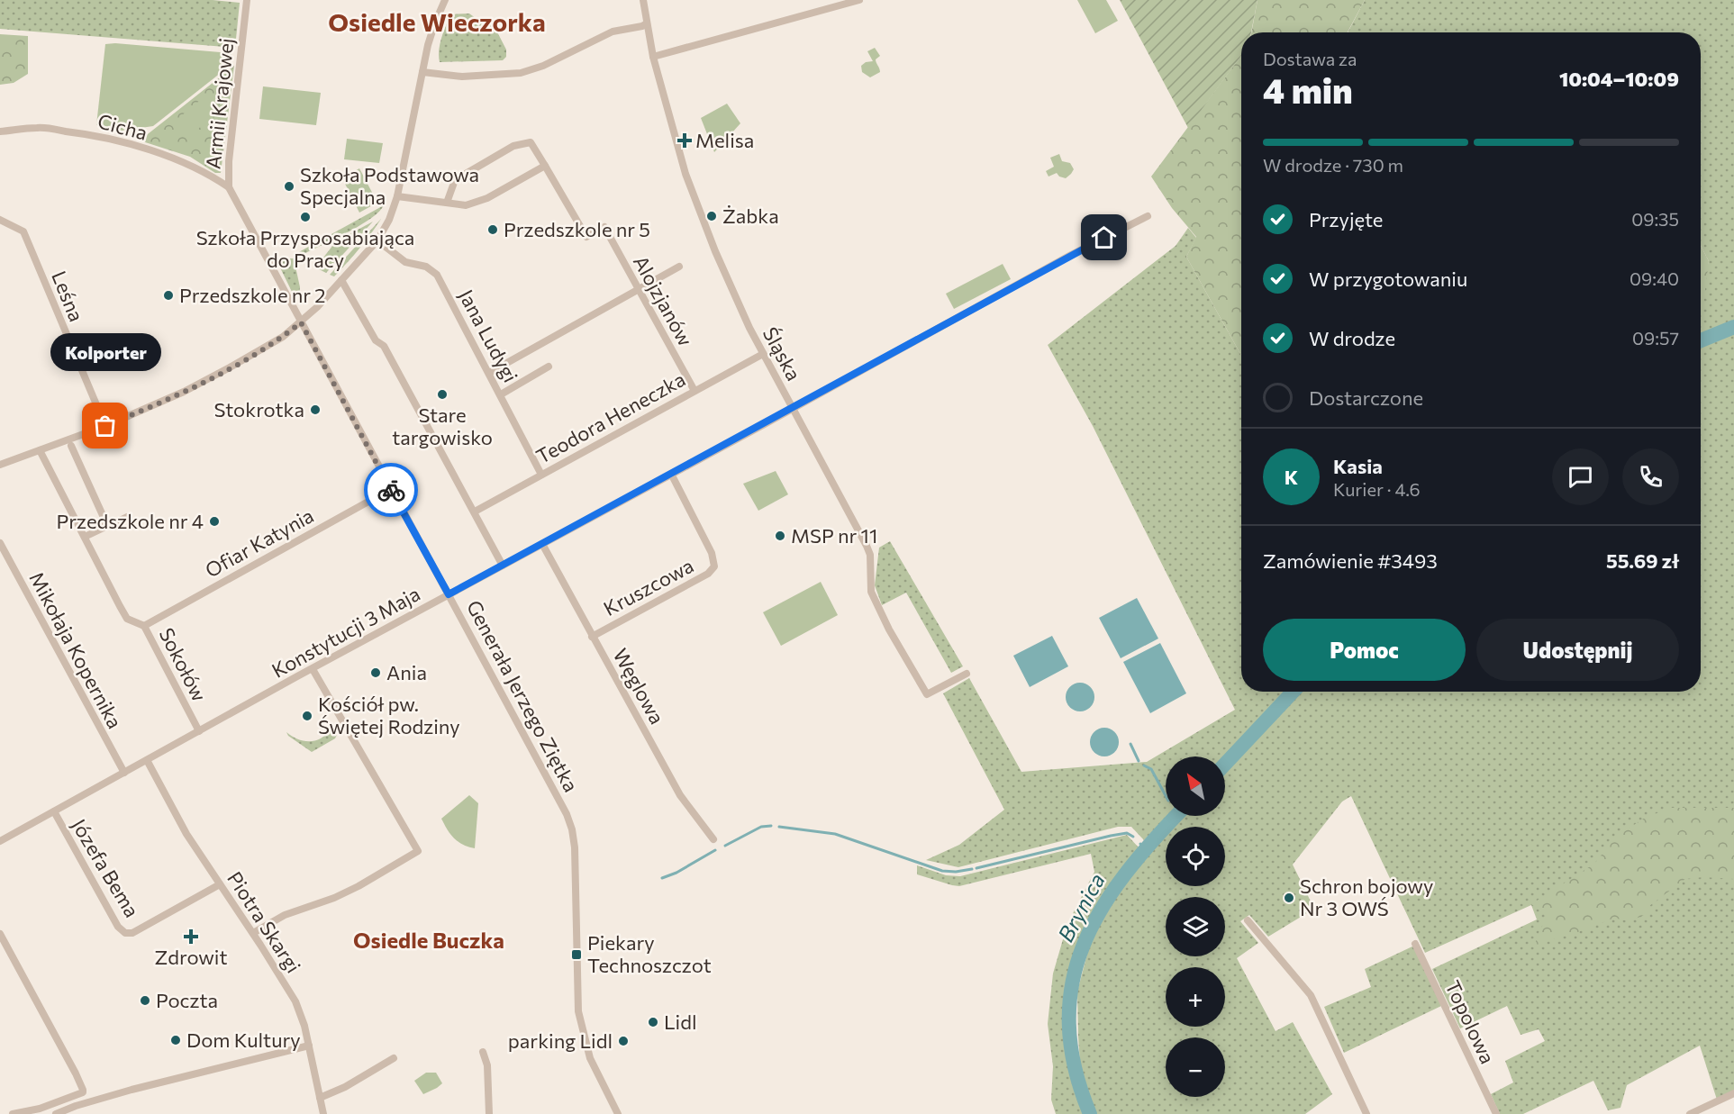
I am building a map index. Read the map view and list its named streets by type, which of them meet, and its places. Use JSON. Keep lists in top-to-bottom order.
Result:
{
  "streets": {
    "street": [
      "Armii Krajowej",
      "Cicha",
      "Leśna",
      "Alojzjanów",
      "Jana Ludygi",
      "Śląska",
      "Teodora Heneczka",
      "Ofiar Katynia",
      "Kruszcowa",
      "Konstytucji 3 Maja",
      "Mikołaja Kopernika",
      "Sokołów",
      "Węglowa",
      "Generała Jerzego Ziętka",
      "Józefa Bema",
      "Piotra Skargi",
      "Topolowa"
    ]
  },
  "crossings": [
    ["Armii Krajowej", "Cicha"],
    ["Armii Krajowej", "Generała Jerzego Ziętka"],
    ["Alojzjanów", "Teodora Heneczka"],
    ["Jana Ludygi", "Teodora Heneczka"],
    ["Śląska", "Teodora Heneczka"],
    ["Śląska", "Konstytucji 3 Maja"],
    ["Ofiar Katynia", "Sokołów"],
    ["Ofiar Katynia", "Generała Jerzego Ziętka"],
    ["Kruszcowa", "Konstytucji 3 Maja"],
    ["Kruszcowa", "Węglowa"],
    ["Konstytucji 3 Maja", "Mikołaja Kopernika"],
    ["Konstytucji 3 Maja", "Sokołów"],
    ["Konstytucji 3 Maja", "Węglowa"],
    ["Konstytucji 3 Maja", "Generała Jerzego Ziętka"],
    ["Konstytucji 3 Maja", "Józefa Bema"],
    ["Konstytucji 3 Maja", "Piotra Skargi"],
    ["Józefa Bema", "Piotra Skargi"]
  ],
  "districts": ["Osiedle Wieczorka", "Osiedle Buczka"],
  "water": ["Brynica"],
  "places": {
    "health": ["Melisa", "Zdrowit"],
    "other": [
      "Szkoła Podstawowa Specjalna",
      "Żabka",
      "Szkoła Przysposabiająca do Pracy",
      "Przedszkole nr 5",
      "Przedszkole nr 2",
      "Stare targowisko",
      "Stokrotka",
      "Kolporter",
      "Przedszkole nr 4",
      "MSP nr 11",
      "Ania",
      "Kościół pw. Świętej Rodziny",
      "Schron bojowy Nr 3 OWŚ",
      "Poczta",
      "Lidl",
      "Dom Kultury",
      "parking Lidl"
    ],
    "transit": ["Piekary Technoszczot"]
  },
  "north": "top left",
  "page": {
    "heading": ["4 min", "Dostawa za", "10:04–10:09"],
    "panel": [
      "Kasia",
      "Kurier · 4.6",
      "Zamówienie #3493",
      "55.69 zł"
    ],
    "bar": "W drodze · 730 m",
    "list": [
      ["Przyjęte", "09:35"],
      ["W przygotowaniu", "09:40"],
      ["W drodze", "09:57"],
      "Dostarczone"
    ],
    "bubble": "Kolporter",
    "round": "K",
    "buttons": ["Pomoc", "Udostępnij"],
    "map_buttons": ["+", "−"]
  }
}
